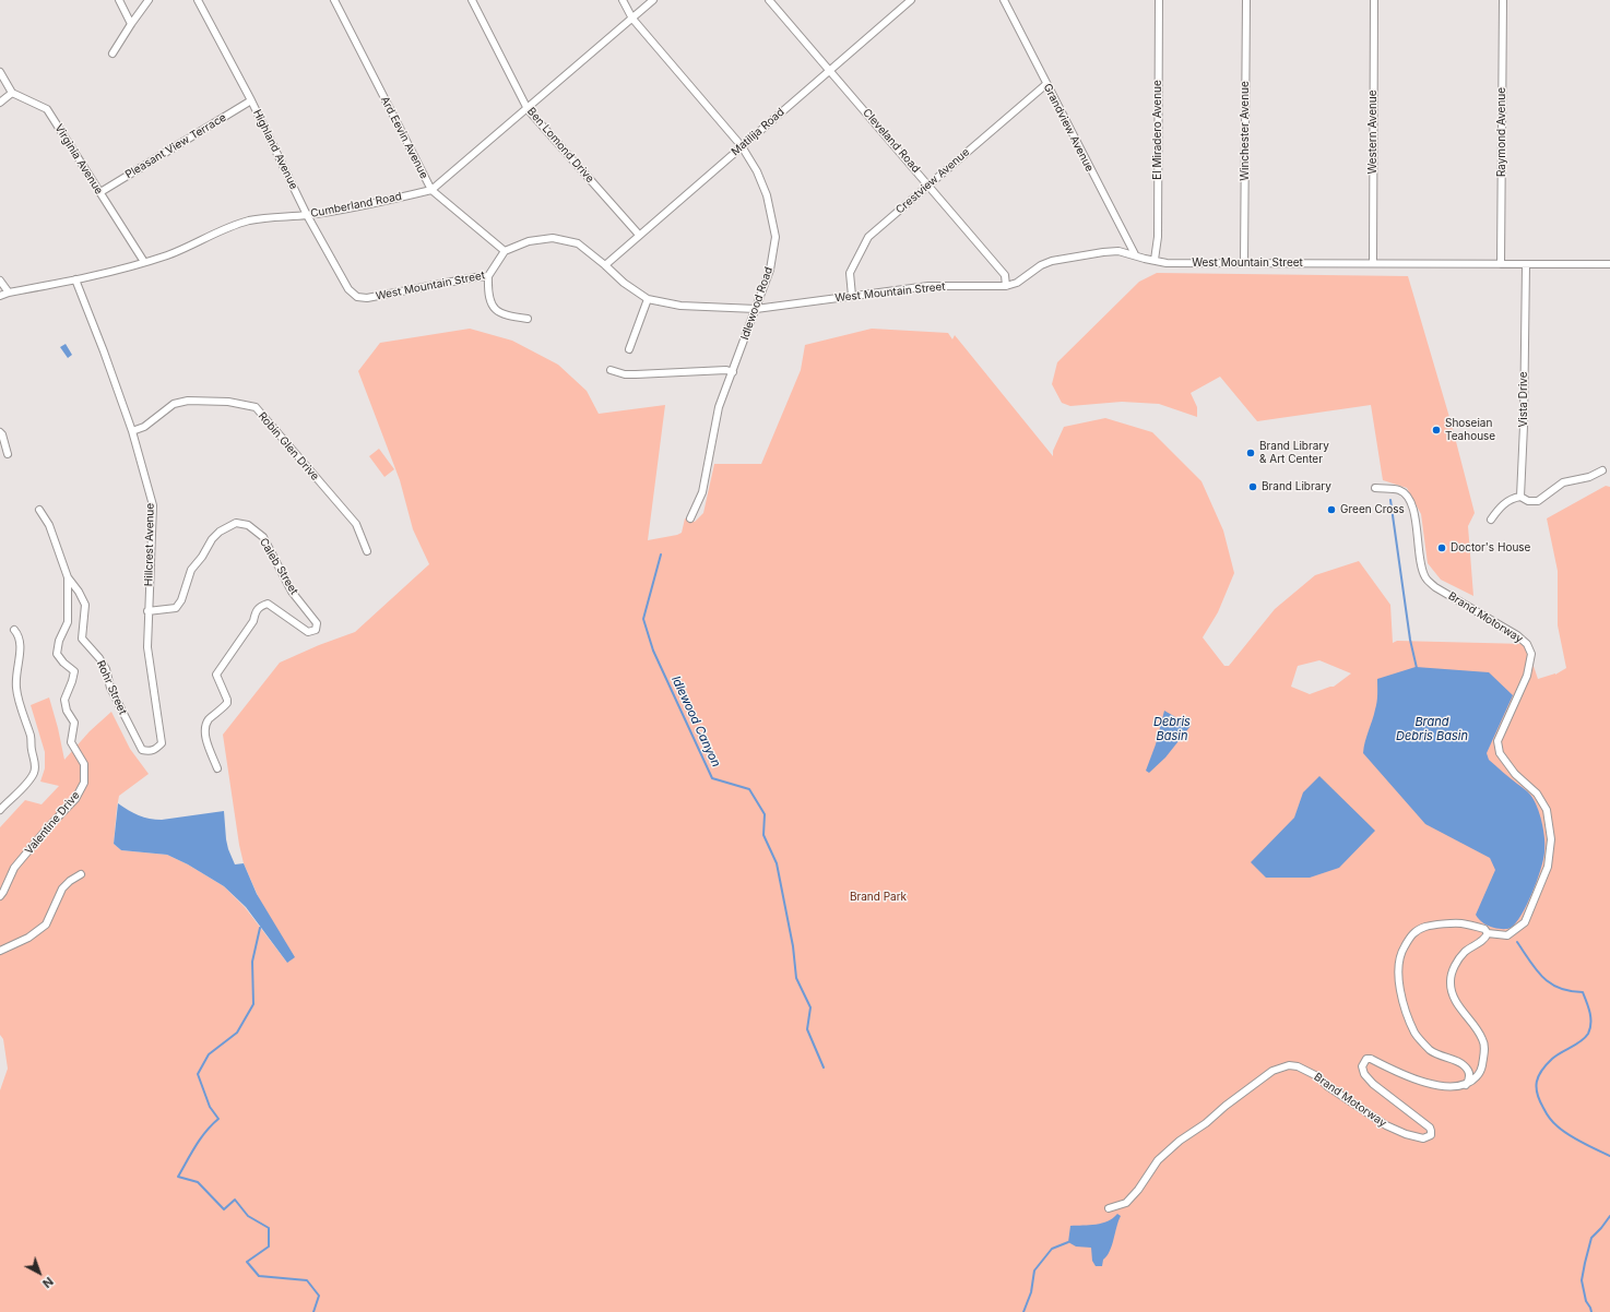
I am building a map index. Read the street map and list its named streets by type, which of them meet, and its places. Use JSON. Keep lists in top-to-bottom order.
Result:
{
  "streets": {
    "street": [
      "Grandview Avenue",
      "El Miradero Avenue",
      "Winchester Avenue",
      "Matilija Road",
      "Western Avenue",
      "Raymond Avenue",
      "Ard Eevin Avenue",
      "Cleveland Road",
      "Ben Lomond Drive",
      "Pleasant View Terrace",
      "Highland Avenue",
      "Virginia Avenue",
      "Crestview Avenue",
      "Cumberland Road",
      "West Mountain Street",
      "Idlewood Road",
      "Vista Drive",
      "Robin Glen Drive",
      "Hillcrest Avenue",
      "Caleb Street",
      "Brand Motorway",
      "Rohr Street",
      "Valentine Drive"
    ]
  },
  "crossings": [
    ["Grandview Avenue", "Crestview Avenue"],
    ["Grandview Avenue", "West Mountain Street"],
    ["El Miradero Avenue", "West Mountain Street"],
    ["Winchester Avenue", "West Mountain Street"],
    ["Matilija Road", "Cleveland Road"],
    ["Matilija Road", "Ben Lomond Drive"],
    ["Matilija Road", "West Mountain Street"],
    ["Matilija Road", "Idlewood Road"],
    ["Western Avenue", "West Mountain Street"],
    ["Raymond Avenue", "West Mountain Street"],
    ["Ard Eevin Avenue", "Cumberland Road"],
    ["Ard Eevin Avenue", "West Mountain Street"],
    ["Cleveland Road", "Crestview Avenue"],
    ["Cleveland Road", "West Mountain Street"],
    ["Ben Lomond Drive", "Cumberland Road"],
    ["Pleasant View Terrace", "Highland Avenue"],
    ["Pleasant View Terrace", "Virginia Avenue"],
    ["Highland Avenue", "Cumberland Road"],
    ["Highland Avenue", "West Mountain Street"],
    ["Virginia Avenue", "Cumberland Road"],
    ["Crestview Avenue", "West Mountain Street"],
    ["Cumberland Road", "Idlewood Road"],
    ["Cumberland Road", "Hillcrest Avenue"],
    ["West Mountain Street", "Idlewood Road"],
    ["West Mountain Street", "Vista Drive"],
    ["Robin Glen Drive", "Hillcrest Avenue"],
    ["Hillcrest Avenue", "Caleb Street"],
    ["Hillcrest Avenue", "Rohr Street"],
    ["Rohr Street", "Valentine Drive"]
  ],
  "water": ["Idlewood Canyon", "Debris Basin", "Brand Debris Basin"],
  "parks": ["Brand Park"],
  "places": [
    "Shoseian Teahouse",
    "Brand Library & Art Center",
    "Brand Library",
    "Green Cross",
    "Doctor's House"
  ],
  "north": "bottom right"
}
